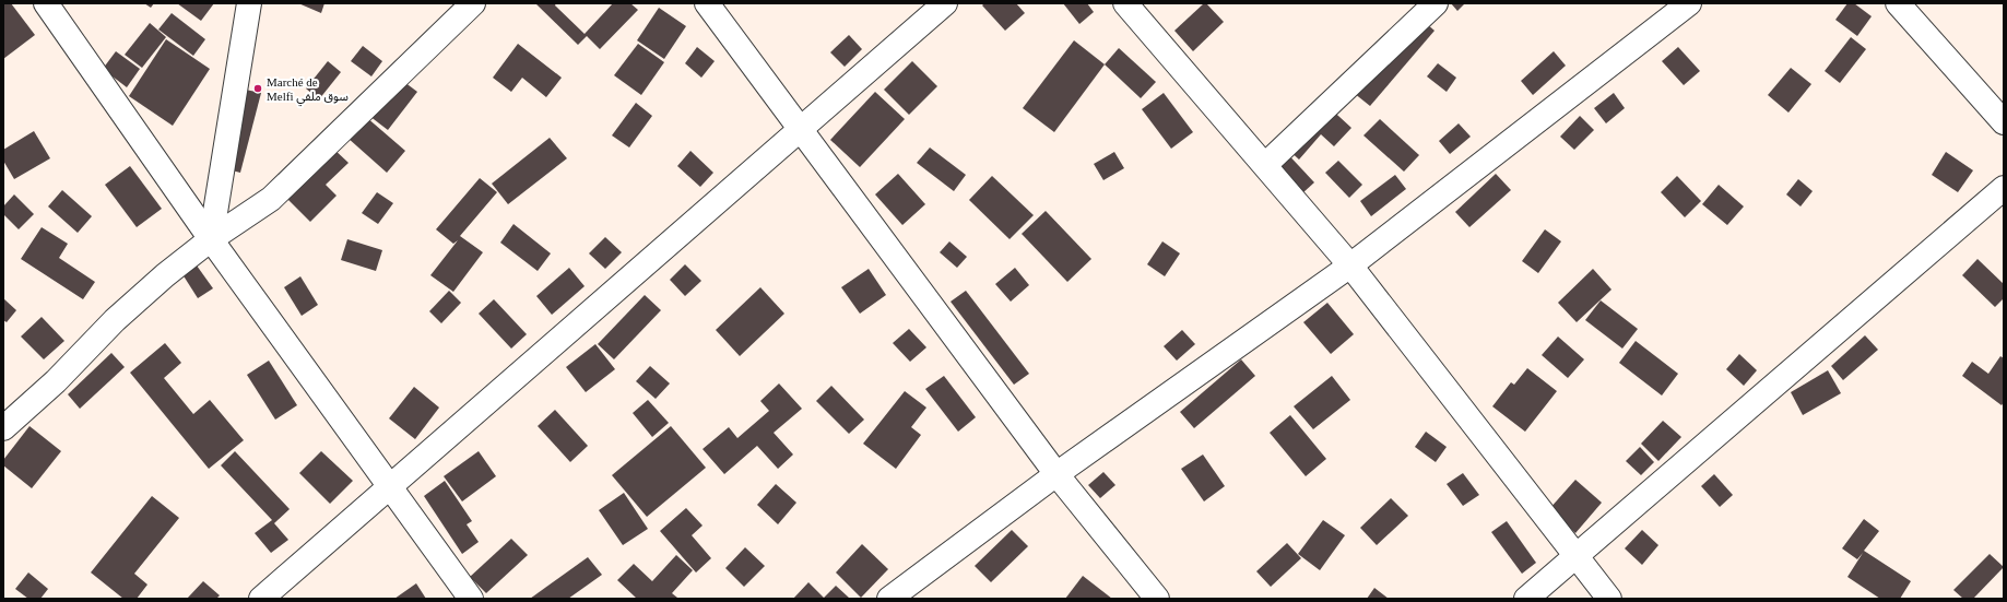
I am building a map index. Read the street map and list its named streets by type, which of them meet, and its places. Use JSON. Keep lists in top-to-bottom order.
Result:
{
  "places": ["Marché de Melfi سوق ملفي"]
}
